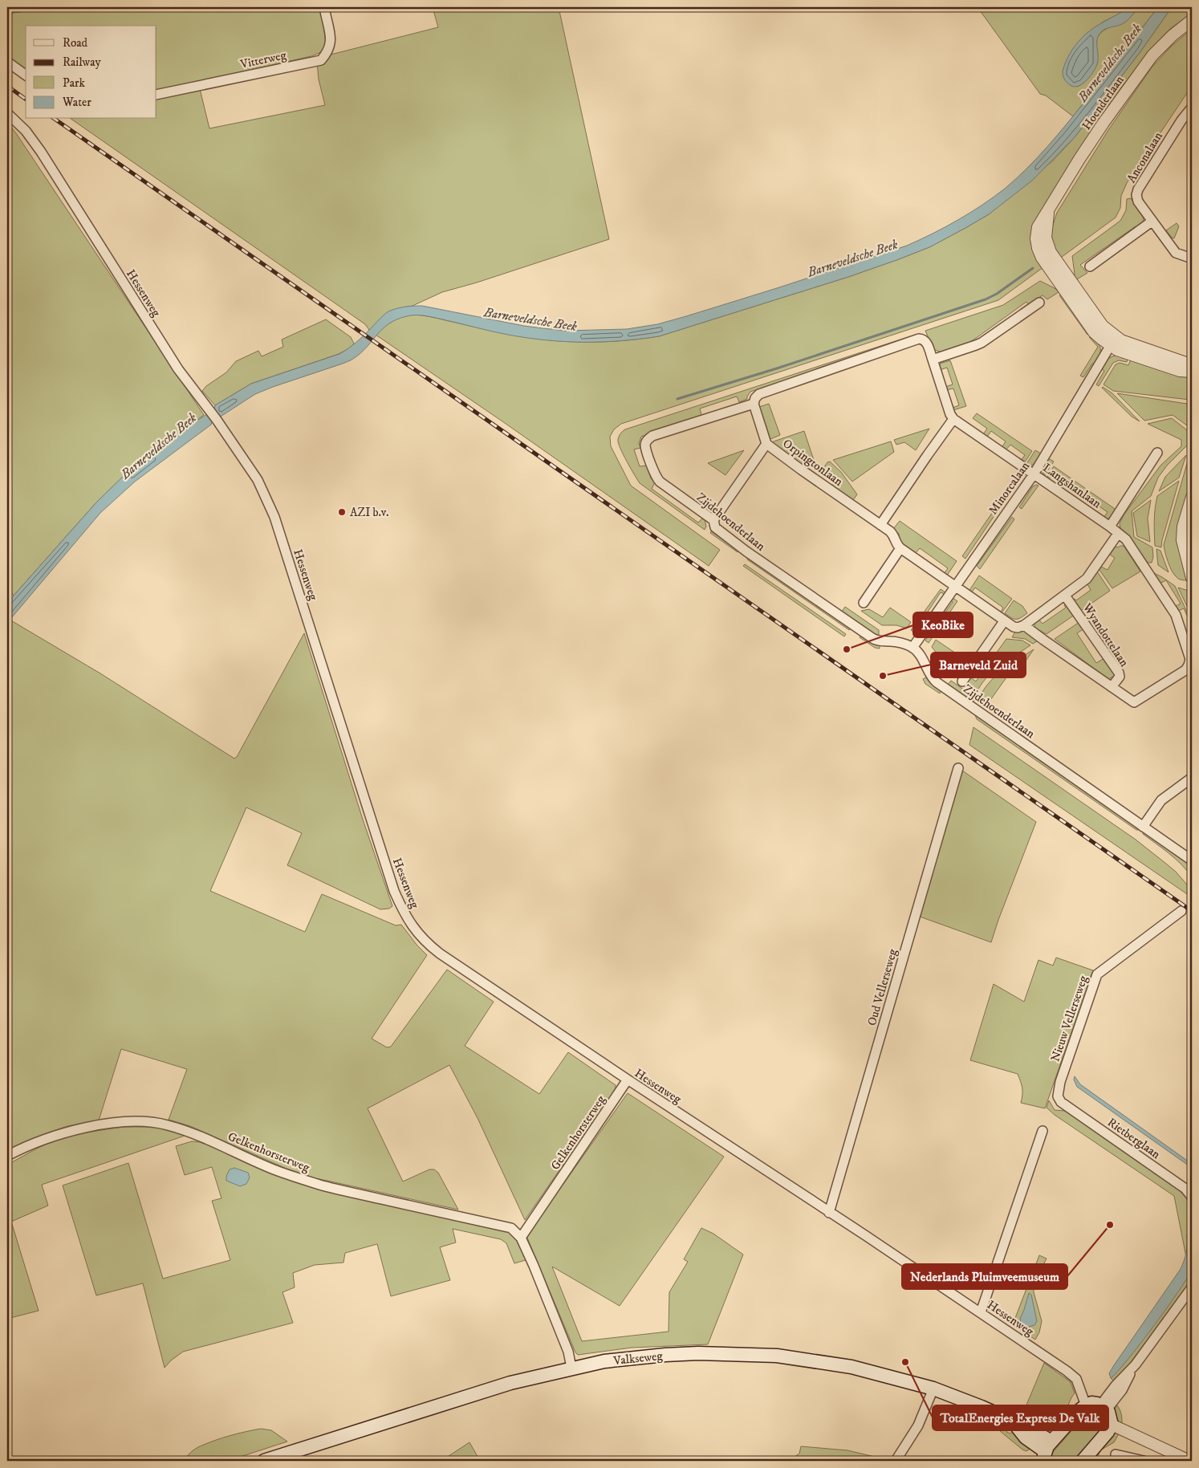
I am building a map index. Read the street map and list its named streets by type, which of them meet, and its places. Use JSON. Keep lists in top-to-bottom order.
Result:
{
  "streets": {
    "main road": ["Valkseweg"],
    "street": [
      "Vitterweg",
      "Hoenderlaan",
      "Anconalaan",
      "Hessenweg",
      "Orpingtonlaan",
      "Langshanlaan",
      "Minorcalaan",
      "Zijdehoenderlaan",
      "Wyandottelaan",
      "Oud Vellerseweg",
      "Nieuw Vellerseweg",
      "Gelkenhorsterweg",
      "Rietberglaan"
    ]
  },
  "crossings": [
    ["Hoenderlaan", "Minorcalaan"],
    ["Hessenweg", "Oud Vellerseweg"],
    ["Hessenweg", "Gelkenhorsterweg"],
    ["Orpingtonlaan", "Minorcalaan"],
    ["Orpingtonlaan", "Zijdehoenderlaan"],
    ["Langshanlaan", "Minorcalaan"],
    ["Langshanlaan", "Wyandottelaan"],
    ["Minorcalaan", "Zijdehoenderlaan"],
    ["Nieuw Vellerseweg", "Rietberglaan"]
  ],
  "water": ["Barneveldsche Beek"],
  "places": [
    "AZI b.v.",
    "KeoBike",
    "Barneveld Zuid",
    "Nederlands Pluimveemuseum",
    "TotalEnergies Express De Valk"
  ],
  "legend": [
    "Road",
    "Railway",
    "Park",
    "Water"
  ]
}
